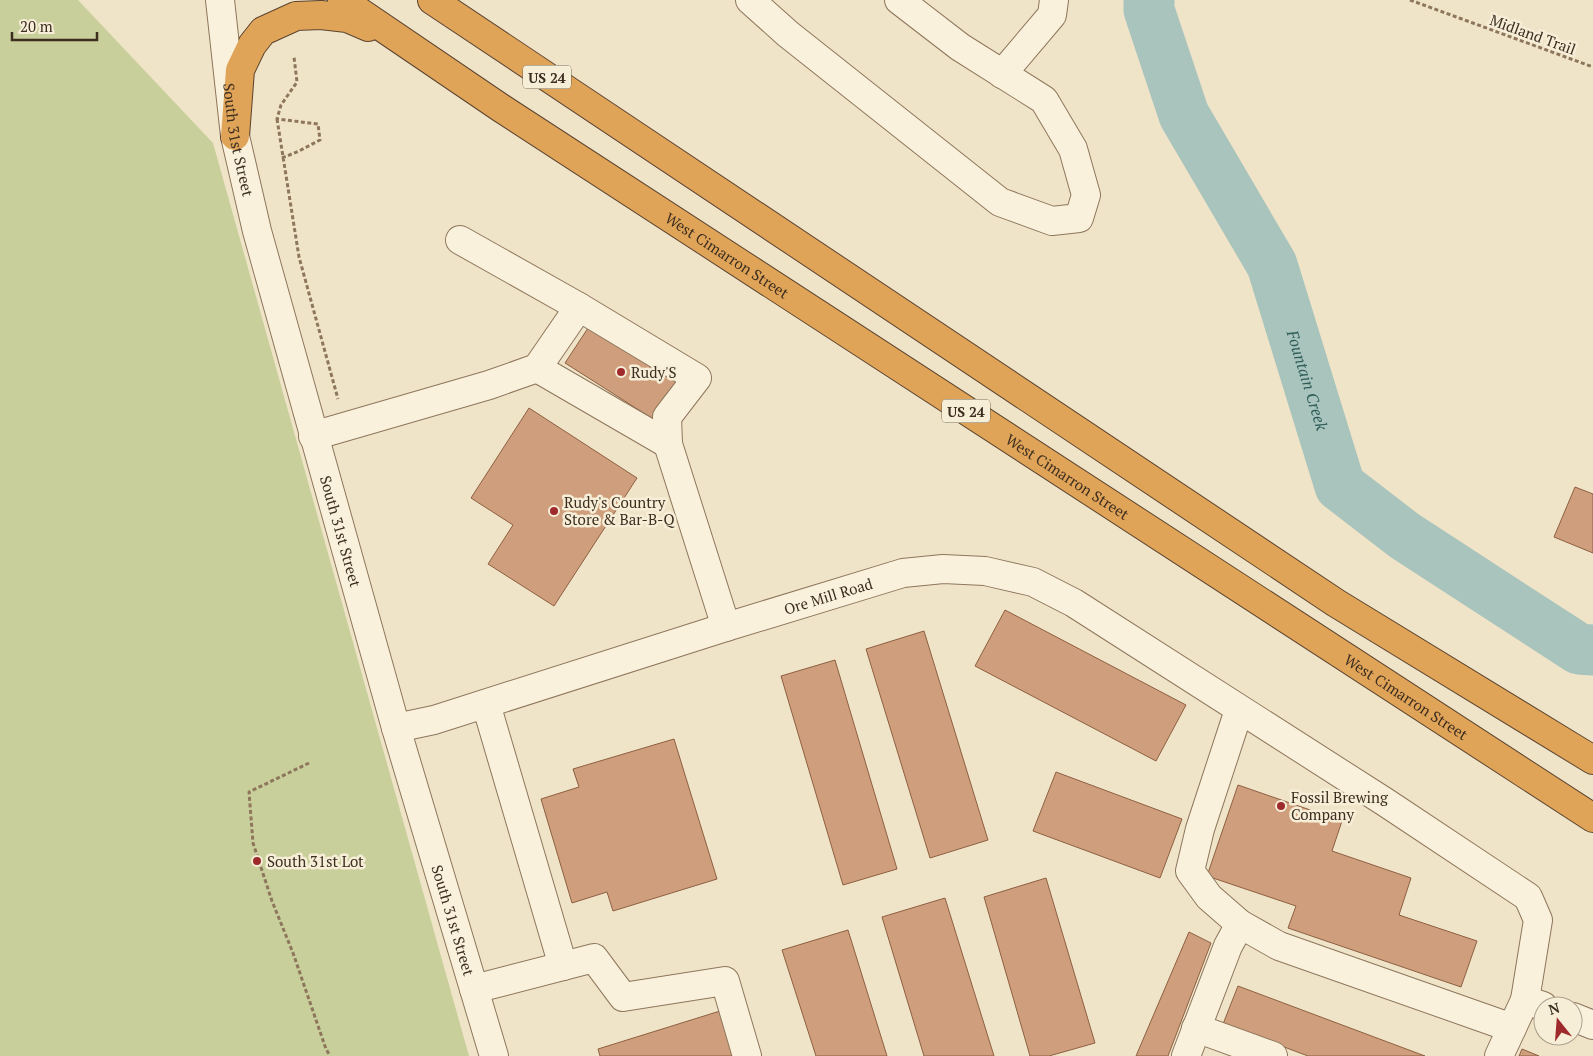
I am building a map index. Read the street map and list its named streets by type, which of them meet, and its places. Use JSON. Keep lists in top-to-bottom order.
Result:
{
  "streets": {
    "highway": ["US 24", "West Cimarron Street"],
    "street": ["South 31st Street", "Ore Mill Road"],
    "path": ["Midland Trail"]
  },
  "crossings": [
    ["South 31st Street", "Ore Mill Road"]
  ],
  "water": ["Fountain Creek"],
  "places": [
    "Rudy'S",
    "Rudy's Country Store & Bar-B-Q",
    "Fossil Brewing Company",
    "South 31st Lot"
  ],
  "scale_bar": "20 m",
  "north": "top"
}
